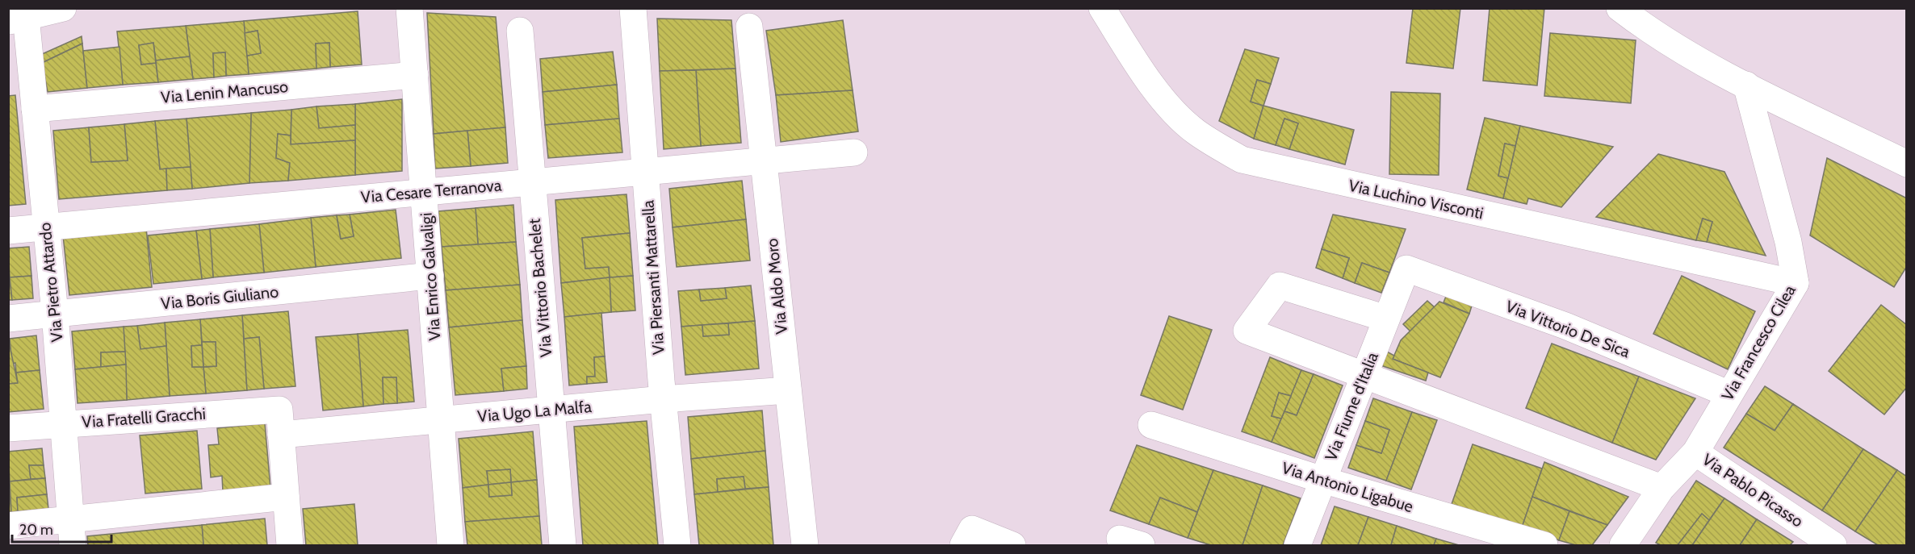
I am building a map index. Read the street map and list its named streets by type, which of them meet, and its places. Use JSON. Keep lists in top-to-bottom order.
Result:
{
  "streets": {
    "street": [
      "Via Lenin Mancuso",
      "Via Cesare Terranova",
      "Via Luchino Visconti",
      "Via Enrico Galvaligi",
      "Via Piersanti Mattarella",
      "Via Pietro Attardo",
      "Via Aldo Moro",
      "Via Vittorio Bachelet",
      "Via Boris Giuliano",
      "Via Vittorio De Sica",
      "Via Francesco Cilea",
      "Via Fiume d'Italia",
      "Via Ugo La Malfa",
      "Via Fratelli Gracchi",
      "Via Antonio Ligabue",
      "Via Pablo Picasso"
    ]
  },
  "crossings": [
    ["Via Lenin Mancuso", "Via Enrico Galvaligi"],
    ["Via Lenin Mancuso", "Via Pietro Attardo"],
    ["Via Cesare Terranova", "Via Enrico Galvaligi"],
    ["Via Cesare Terranova", "Via Piersanti Mattarella"],
    ["Via Cesare Terranova", "Via Pietro Attardo"],
    ["Via Cesare Terranova", "Via Aldo Moro"],
    ["Via Cesare Terranova", "Via Vittorio Bachelet"],
    ["Via Luchino Visconti", "Via Francesco Cilea"],
    ["Via Enrico Galvaligi", "Via Boris Giuliano"],
    ["Via Enrico Galvaligi", "Via Ugo La Malfa"],
    ["Via Piersanti Mattarella", "Via Ugo La Malfa"],
    ["Via Pietro Attardo", "Via Boris Giuliano"],
    ["Via Pietro Attardo", "Via Fratelli Gracchi"],
    ["Via Aldo Moro", "Via Ugo La Malfa"],
    ["Via Vittorio Bachelet", "Via Ugo La Malfa"],
    ["Via Vittorio De Sica", "Via Francesco Cilea"],
    ["Via Vittorio De Sica", "Via Fiume d'Italia"],
    ["Via Francesco Cilea", "Via Pablo Picasso"],
    ["Via Fiume d'Italia", "Via Antonio Ligabue"],
    ["Via Ugo La Malfa", "Via Fratelli Gracchi"]
  ],
  "scale_bar": "20 m"
}
